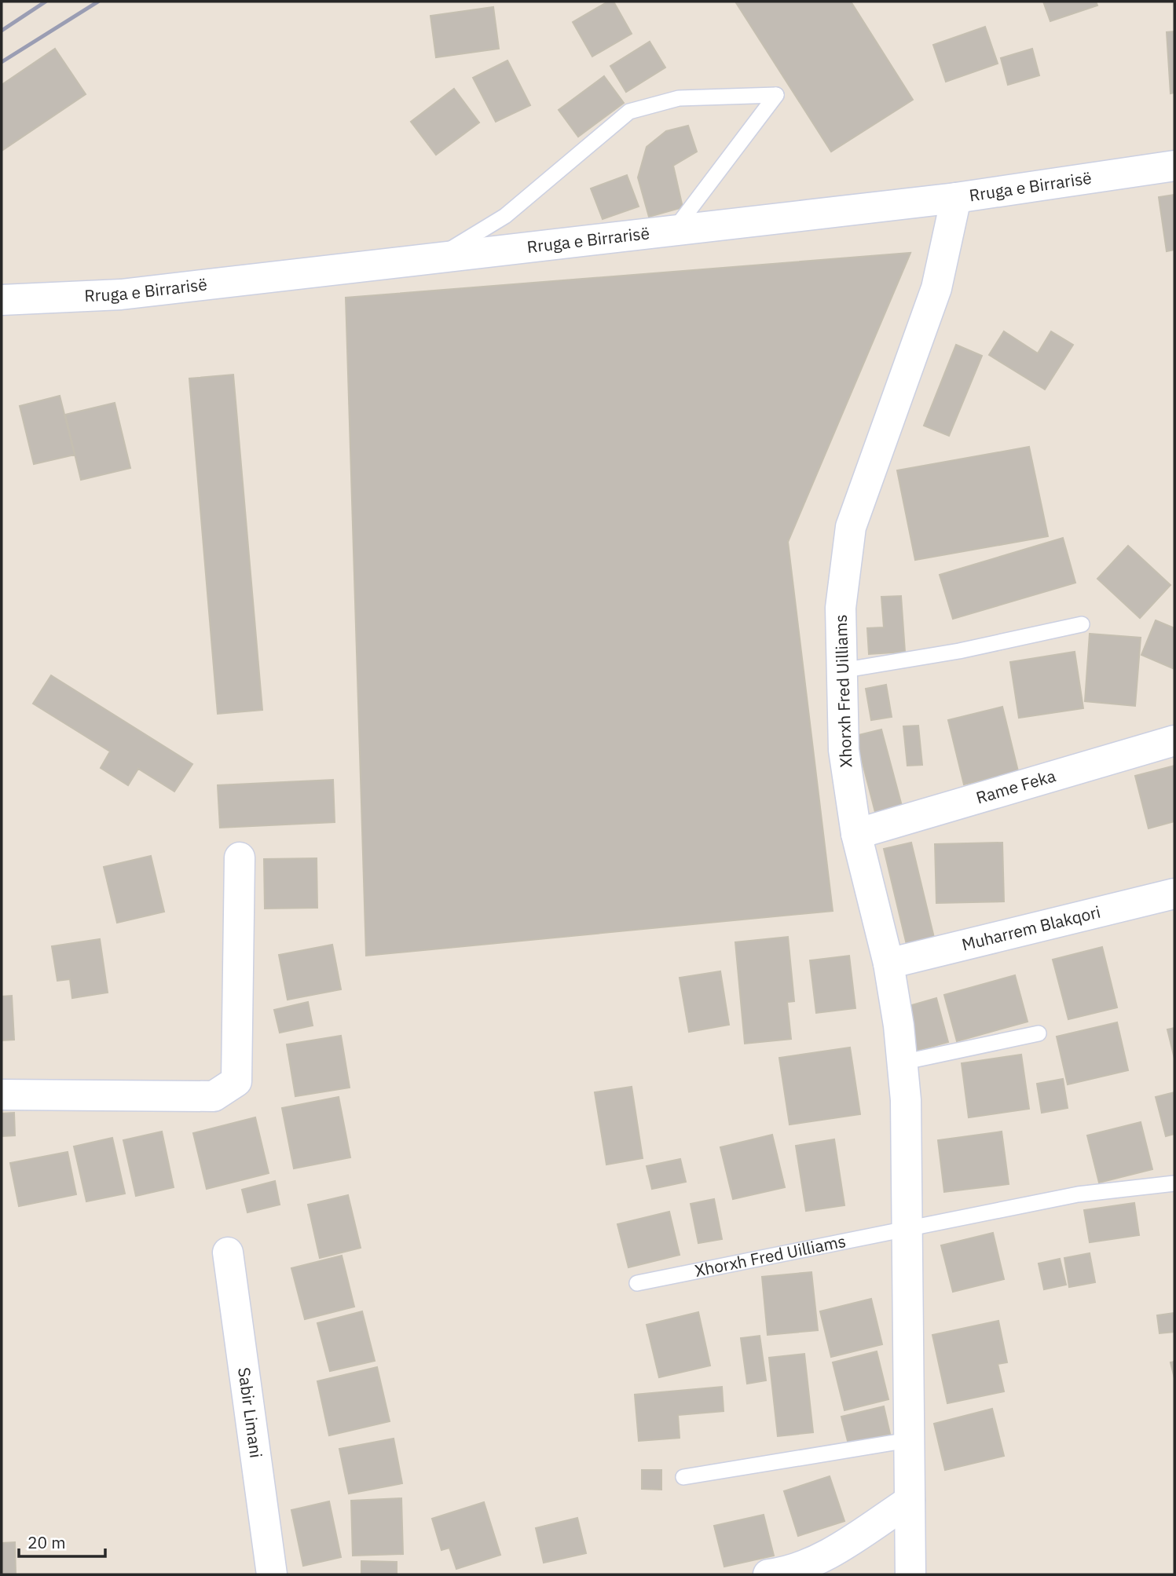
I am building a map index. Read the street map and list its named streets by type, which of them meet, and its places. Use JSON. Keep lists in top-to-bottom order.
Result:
{
  "streets": {
    "street": [
      "Rruga e Birrarisë",
      "Xhorxh Fred Uilliams",
      "Rame Feka",
      "Muharrem Blakqori",
      "Sabir Limani"
    ]
  },
  "crossings": [
    ["Rruga e Birrarisë", "Xhorxh Fred Uilliams"],
    ["Xhorxh Fred Uilliams", "Rame Feka"],
    ["Xhorxh Fred Uilliams", "Muharrem Blakqori"]
  ],
  "scale_bar": "20 m"
}
